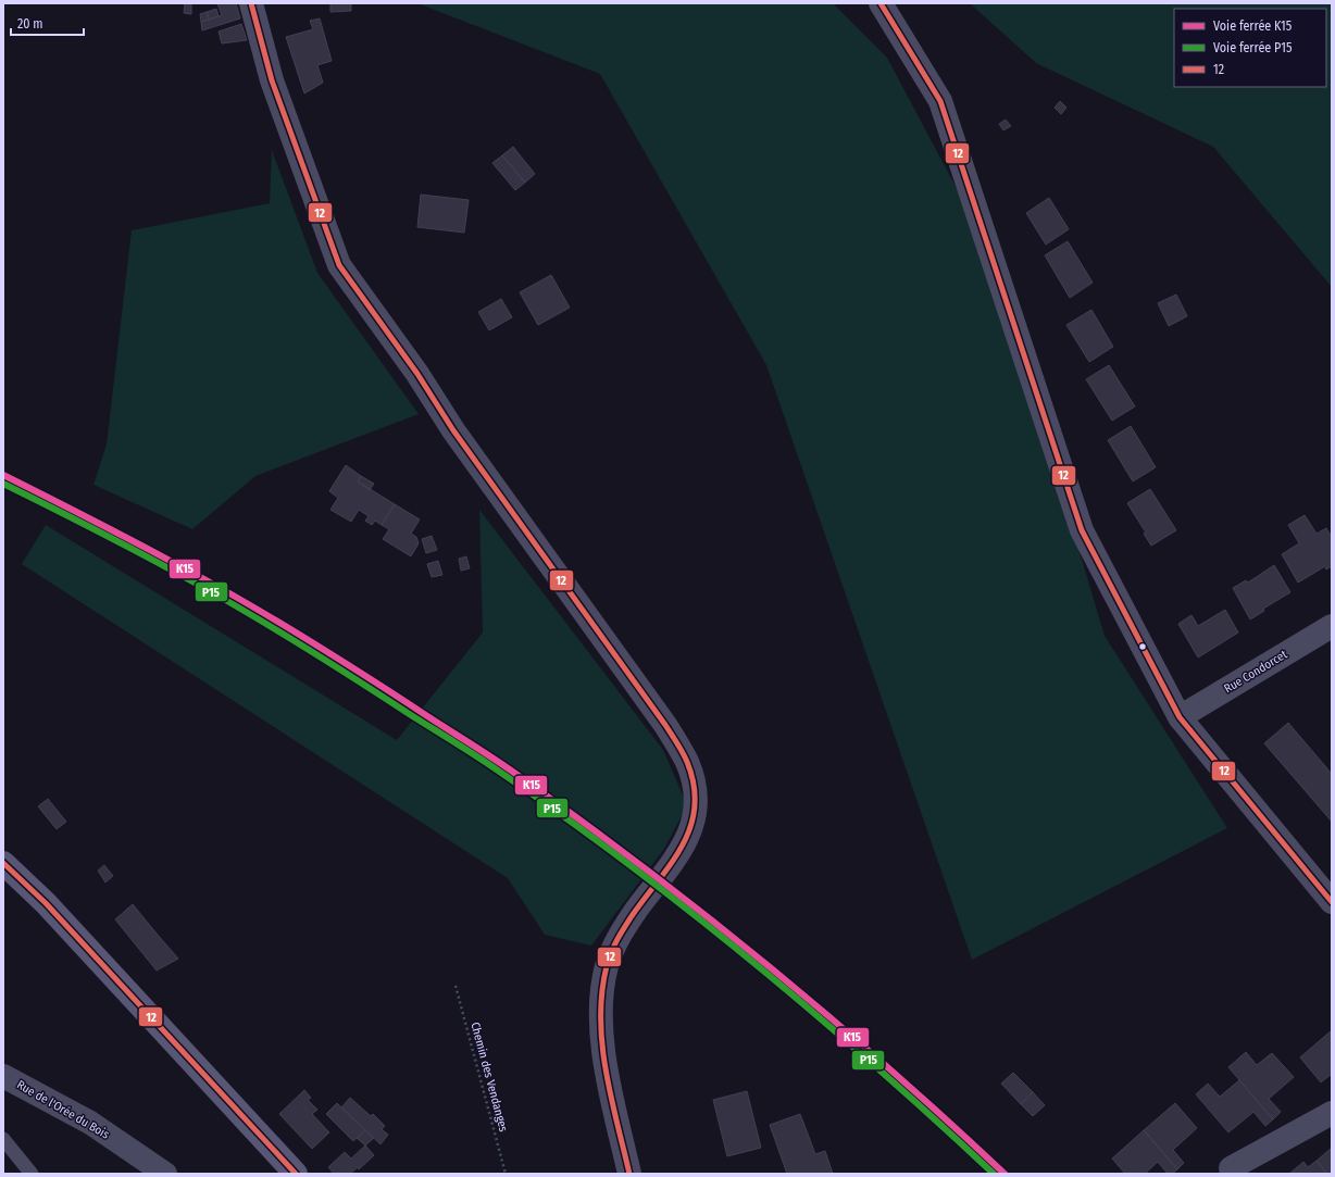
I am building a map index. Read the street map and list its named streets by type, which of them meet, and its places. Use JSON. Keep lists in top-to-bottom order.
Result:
{
  "streets": {
    "street": ["Rue Condorcet", "Rue de l'Orée du Bois"],
    "path": ["Chemin des Vendanges"]
  },
  "lines": ["transit line 12", "rail line K15", "rail line P15"],
  "legend": ["Voie ferrée K15", "Voie ferrée P15", "12"],
  "scale_bar": "20 m"
}
